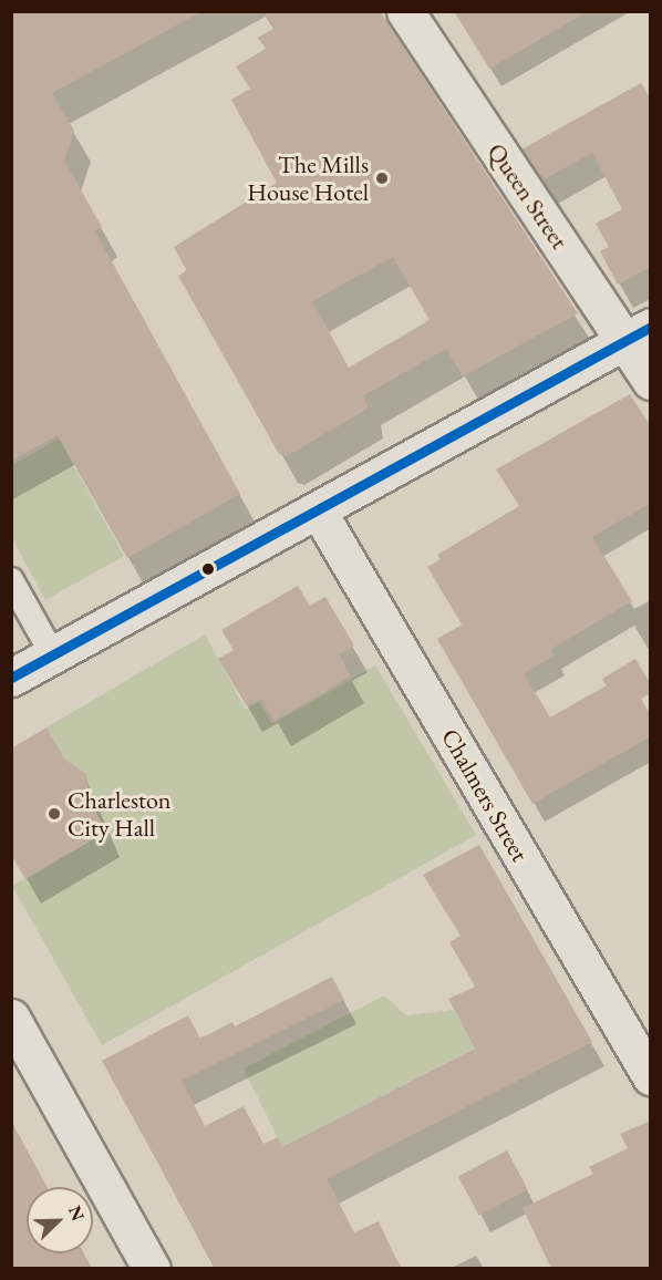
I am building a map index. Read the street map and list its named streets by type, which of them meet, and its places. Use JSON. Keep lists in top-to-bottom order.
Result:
{
  "streets": {
    "street": ["Queen Street", "Chalmers Street"]
  },
  "places": ["The Mills House Hotel", "Charleston City Hall"],
  "north": "top right"
}
